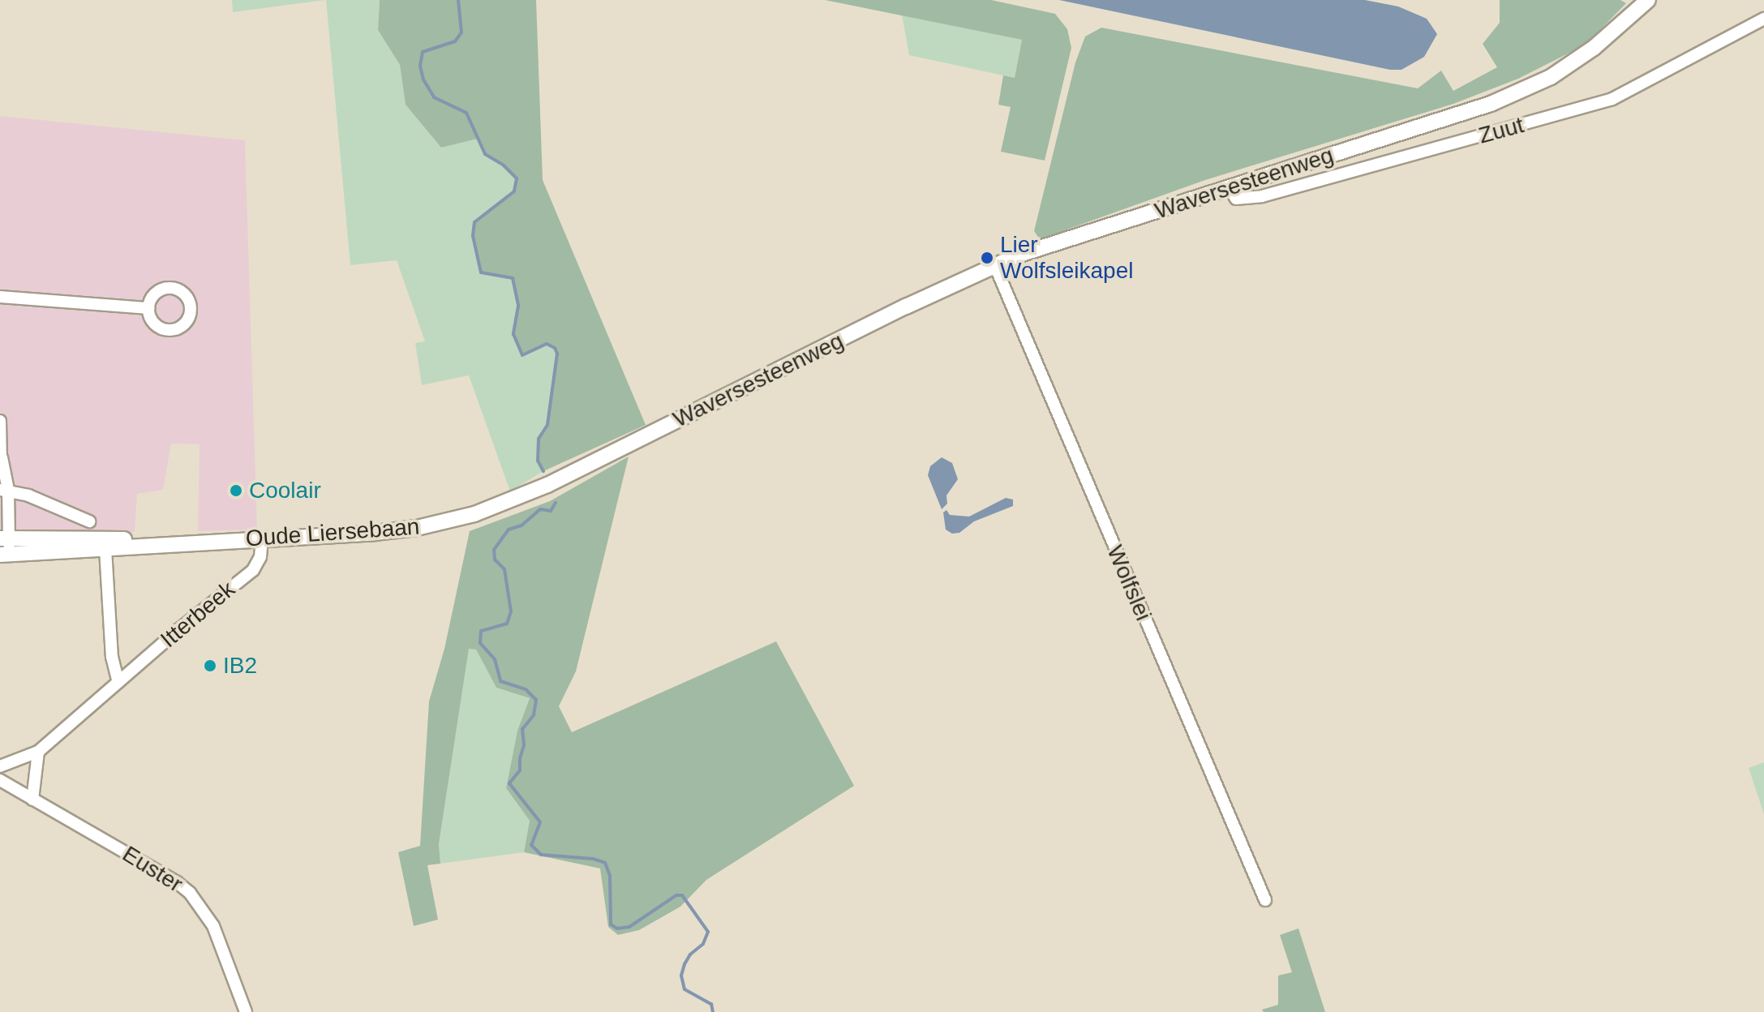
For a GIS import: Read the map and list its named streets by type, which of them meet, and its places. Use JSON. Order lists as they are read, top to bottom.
{
  "streets": {
    "main road": ["Waversesteenweg", "Oude Liersebaan"],
    "street": [
      "Zuut",
      "Wolfslei",
      "Itterbeek",
      "Euster"
    ]
  },
  "crossings": [
    ["Zuut", "Waversesteenweg"],
    ["Waversesteenweg", "Oude Liersebaan"],
    ["Waversesteenweg", "Wolfslei"],
    ["Oude Liersebaan", "Itterbeek"]
  ],
  "places": ["Lier Wolfsleikapel", "Coolair", "IB2"]
}
